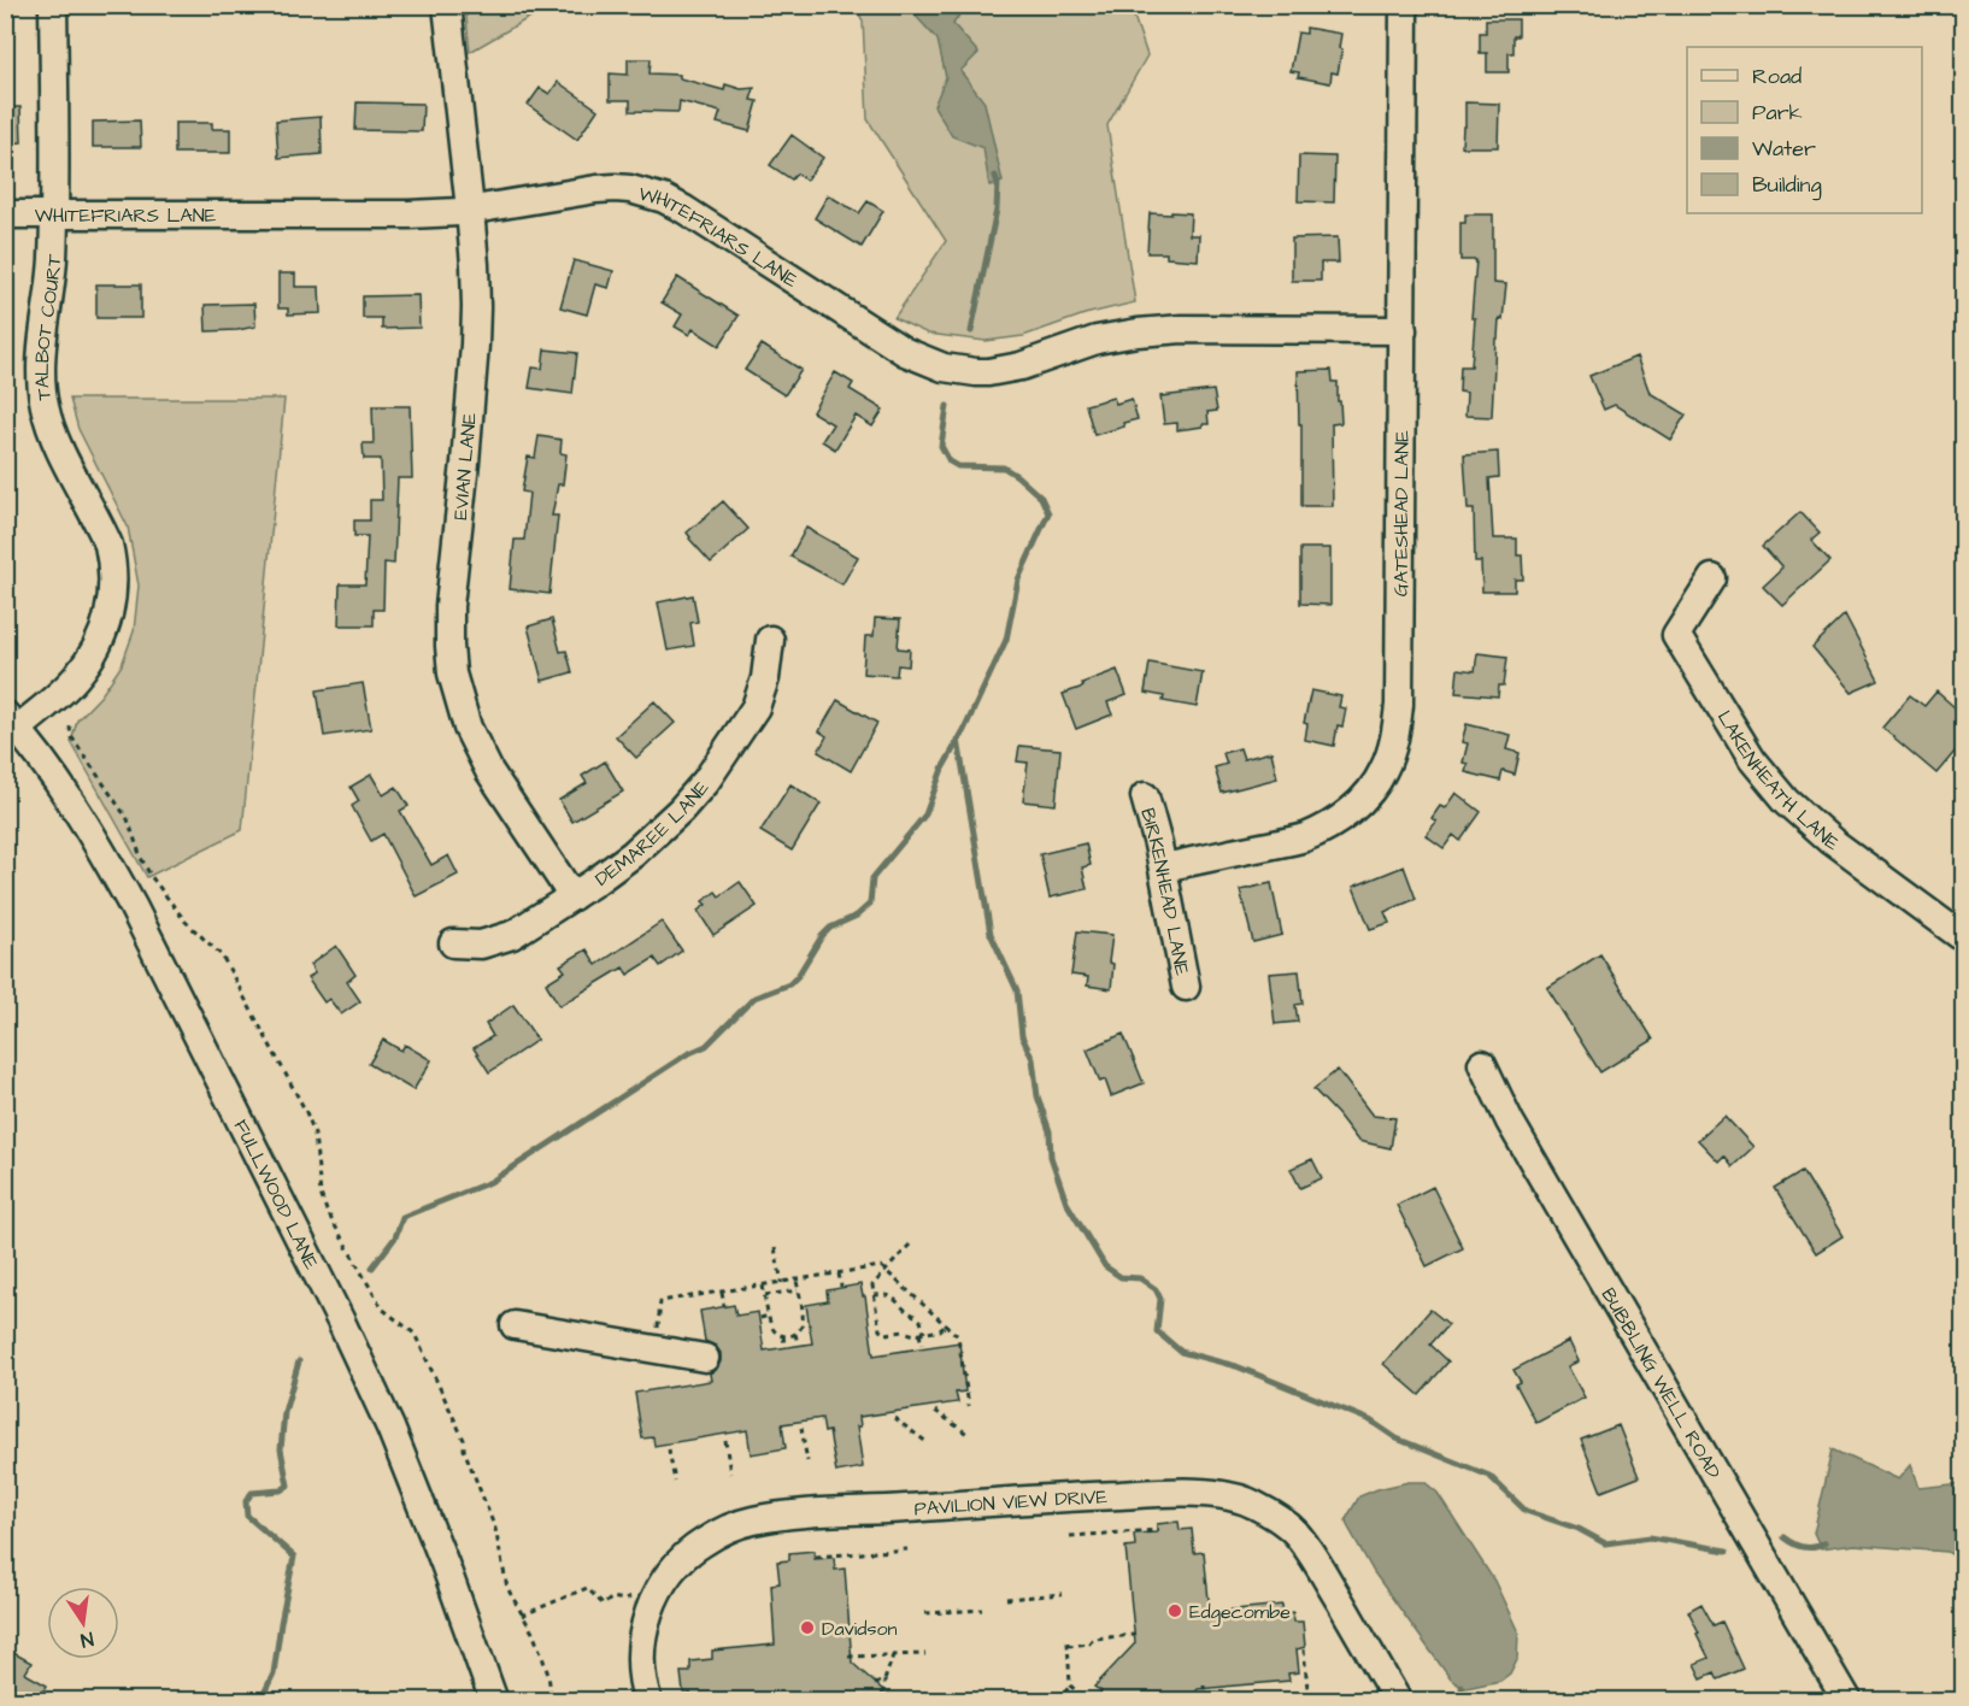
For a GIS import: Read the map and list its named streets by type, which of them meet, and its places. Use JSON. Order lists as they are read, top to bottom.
{
  "streets": {
    "street": [
      "WHITEFRIARS LANE",
      "TALBOT COURT",
      "EVIAN LANE",
      "GATESHEAD LANE",
      "LAKENHEATH LANE",
      "DEMAREE LANE",
      "BIRKENHEAD LANE",
      "FULLWOOD LANE",
      "BUBBLING WELL ROAD",
      "PAVILION VIEW DRIVE"
    ]
  },
  "crossings": [
    ["WHITEFRIARS LANE", "TALBOT COURT"],
    ["WHITEFRIARS LANE", "EVIAN LANE"],
    ["WHITEFRIARS LANE", "GATESHEAD LANE"],
    ["TALBOT COURT", "FULLWOOD LANE"],
    ["EVIAN LANE", "DEMAREE LANE"],
    ["GATESHEAD LANE", "BIRKENHEAD LANE"]
  ],
  "places": ["Edgecombe", "Davidson"],
  "legend": [
    "Road",
    "Park",
    "Water",
    "Building"
  ],
  "north": "bottom"
}
